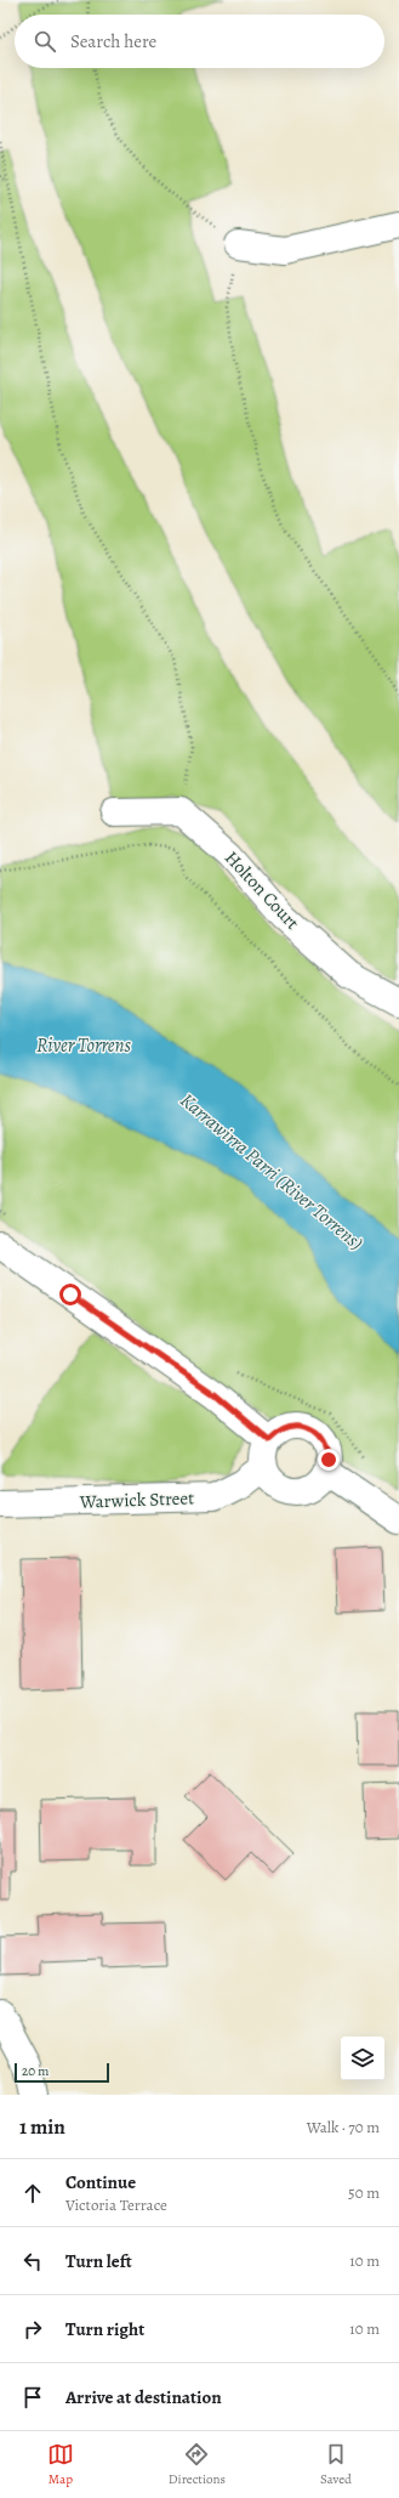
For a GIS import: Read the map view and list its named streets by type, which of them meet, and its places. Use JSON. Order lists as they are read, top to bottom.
{
  "streets": {
    "street": ["Holton Court", "Warwick Street"]
  },
  "water": ["River Torrens", "Karrawirra Parri (River Torrens)"],
  "scale_bar": "20 m",
  "page": {
    "search": "Search here",
    "scale": "20 m",
    "heading": ["1 min", "Walk · 70 m"],
    "list": [
      ["Continue", "Victoria Terrace", "50 m"],
      ["Turn left", "10 m"],
      ["Turn right", "10 m"],
      "Arrive at destination"
    ],
    "nav": ["Map", "Directions", "Saved"]
  }
}
